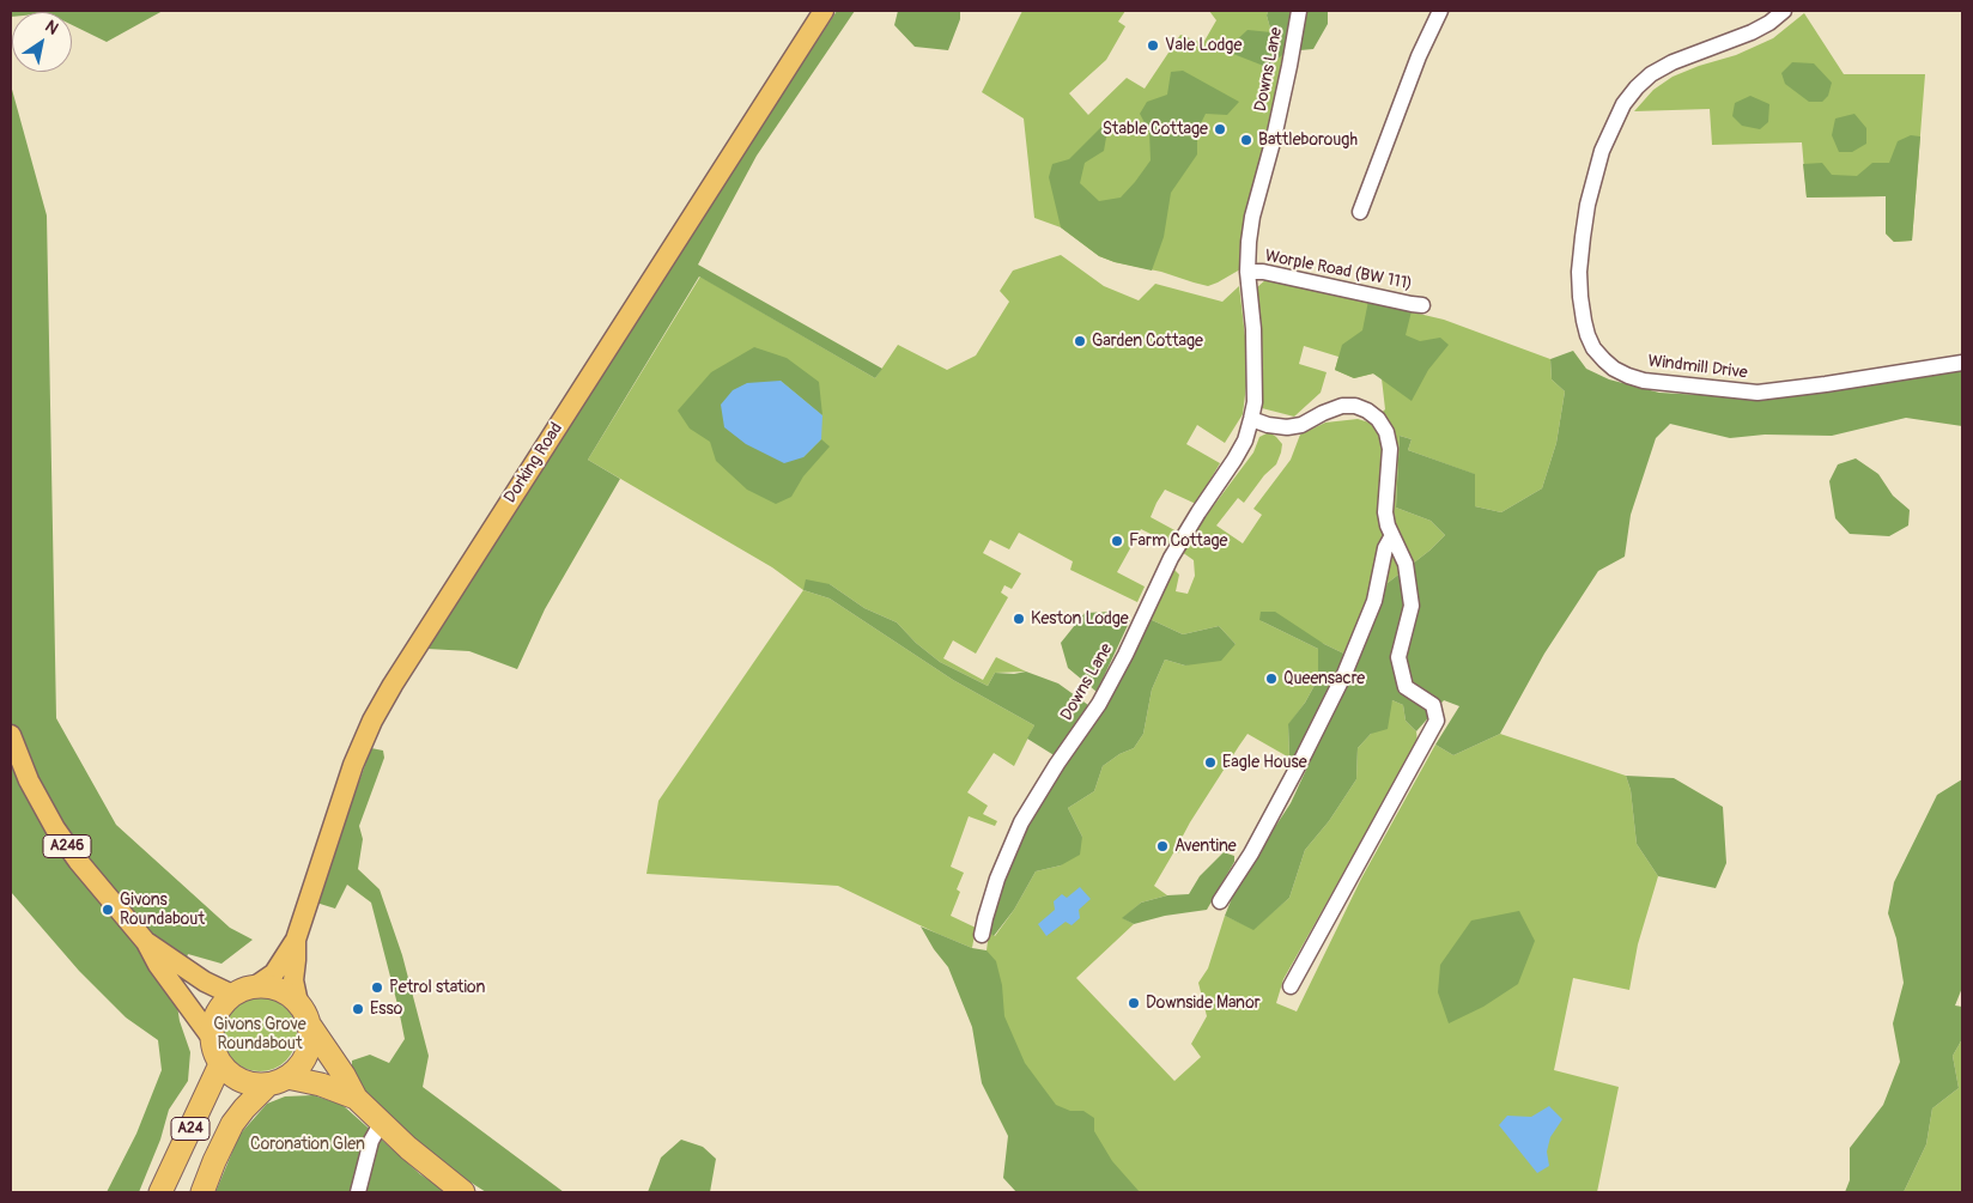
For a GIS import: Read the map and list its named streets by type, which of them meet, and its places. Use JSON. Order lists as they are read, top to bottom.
{
  "streets": {
    "highway": ["A24"],
    "main road": ["Dorking Road", "A246"],
    "street": ["Downs Lane", "Worple Road (BW 111)", "Windmill Drive"]
  },
  "crossings": [
    ["Downs Lane", "Worple Road (BW 111)"],
    ["Dorking Road", "A246"],
    ["Dorking Road", "A24"],
    ["A246", "A24"]
  ],
  "parks": ["Givons Grove Roundabout", "Coronation Glen"],
  "places": [
    "Vale Lodge",
    "Stable Cottage",
    "Battleborough",
    "Garden Cottage",
    "Farm Cottage",
    "Keston Lodge",
    "Queensacre",
    "Eagle House",
    "Aventine",
    "Givons Roundabout",
    "Petrol station",
    "Downside Manor",
    "Esso"
  ],
  "north": "top right"
}
